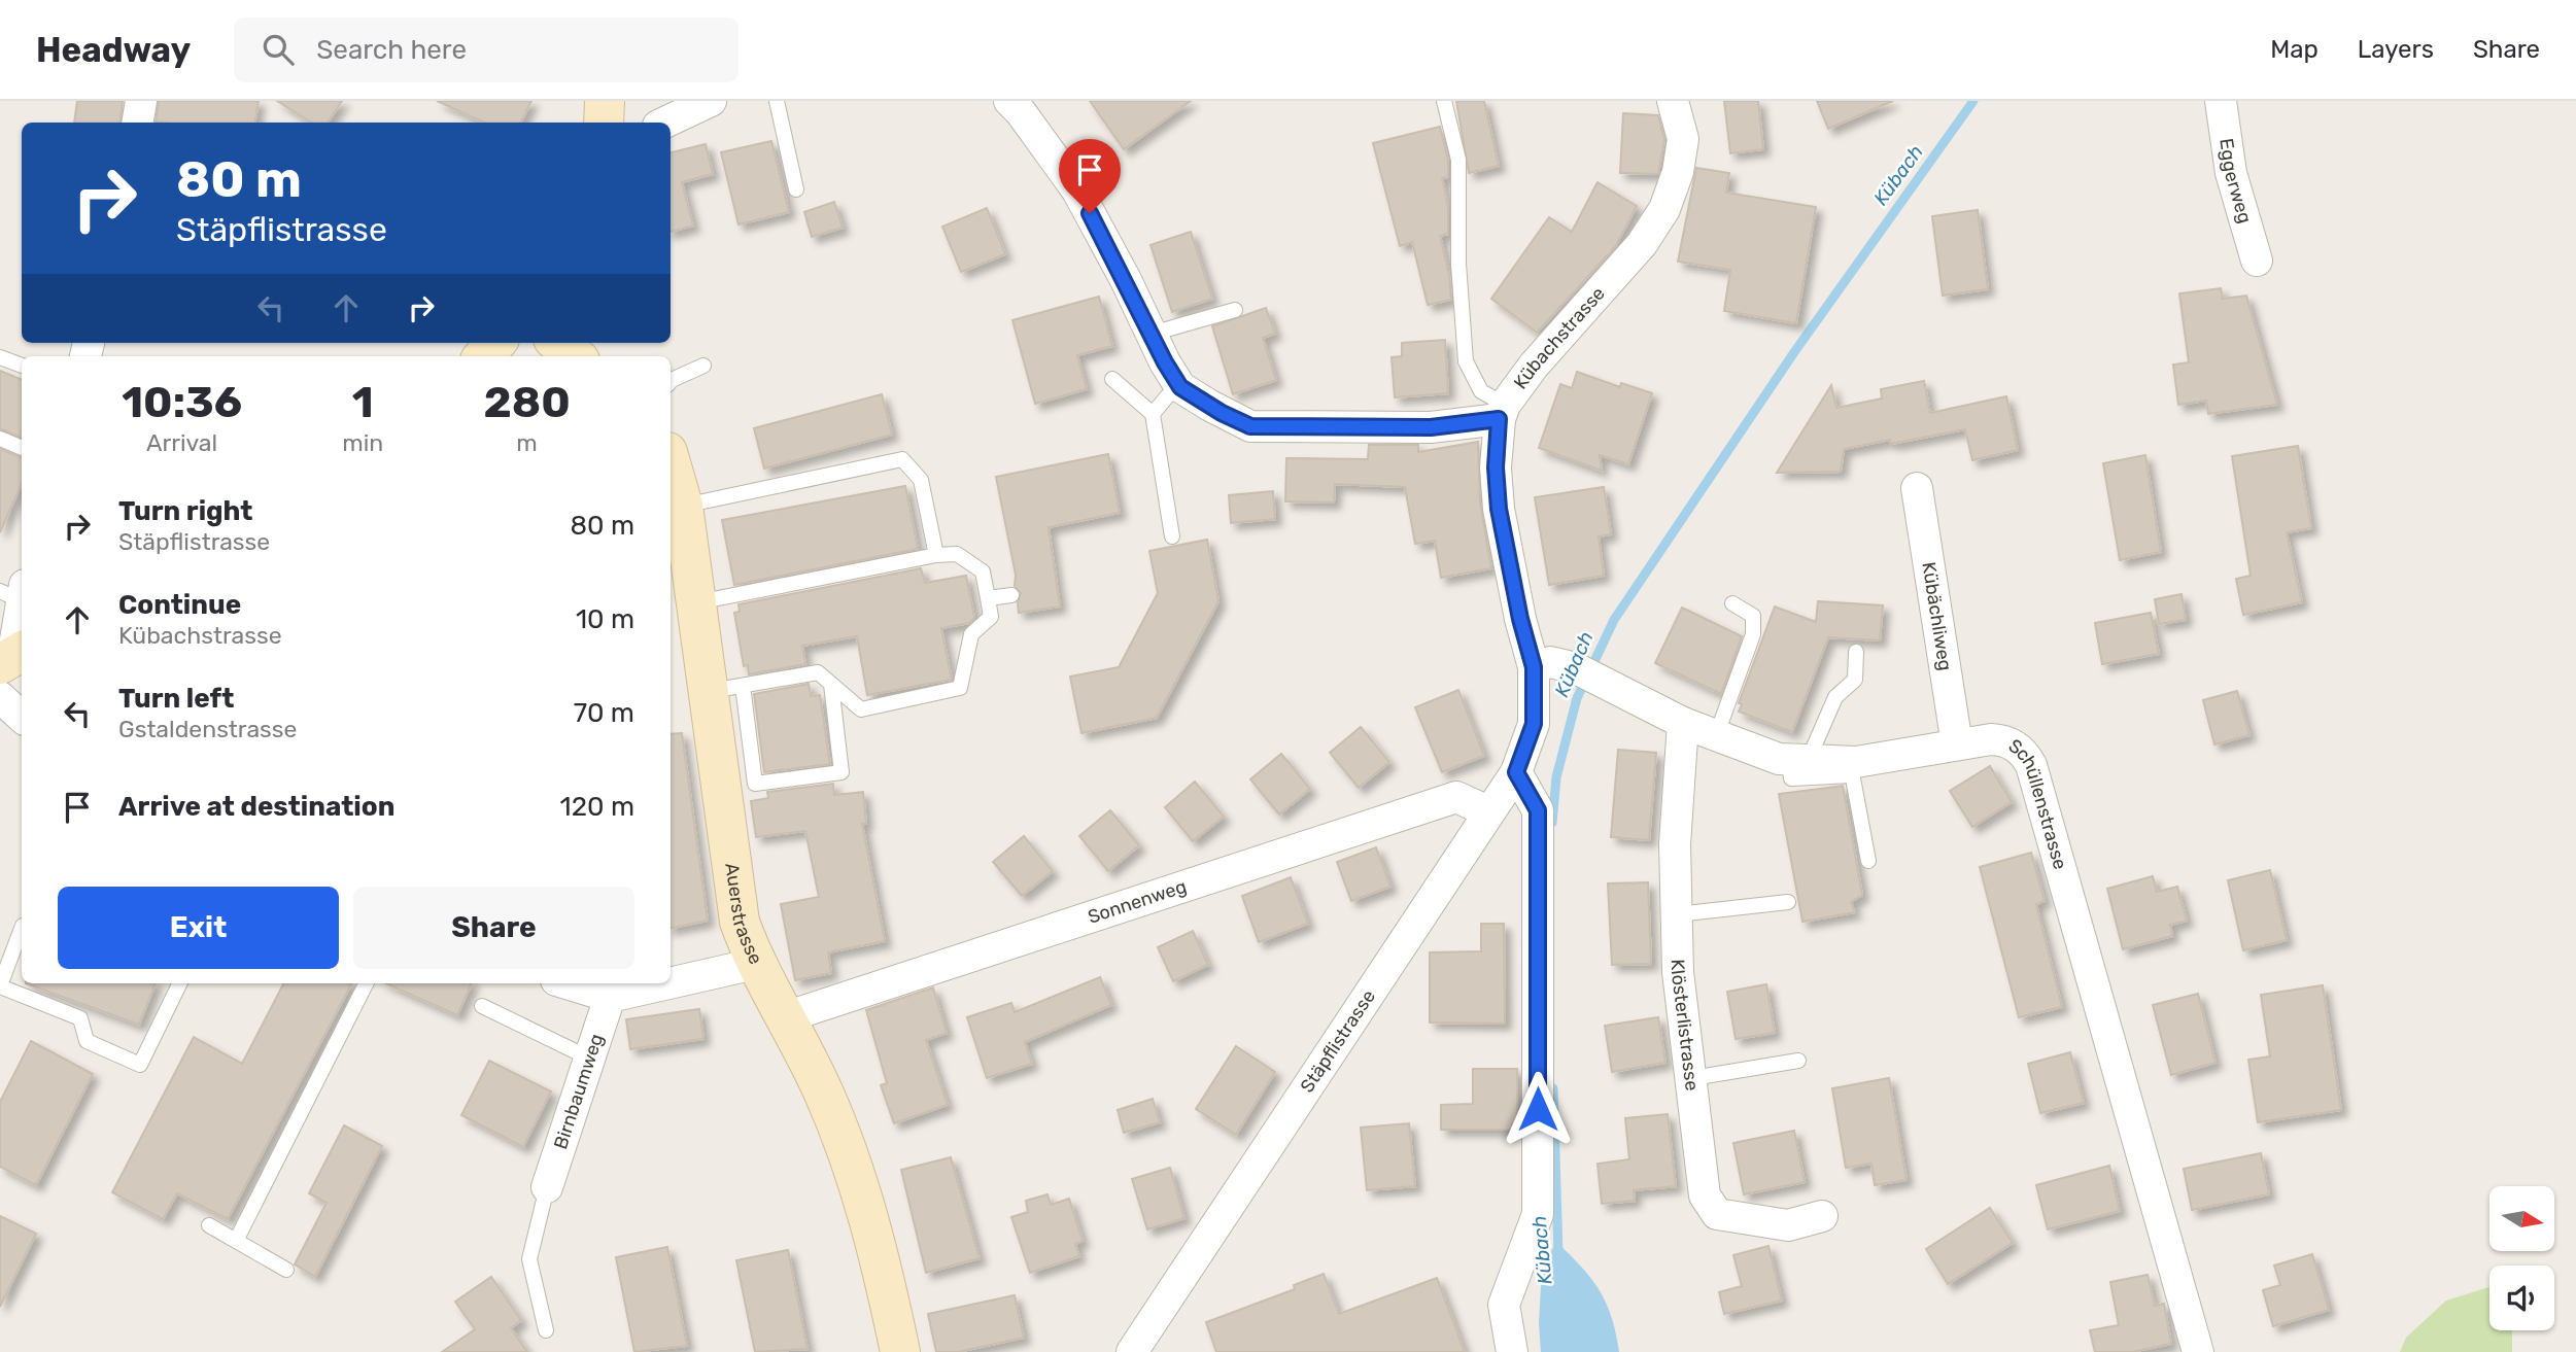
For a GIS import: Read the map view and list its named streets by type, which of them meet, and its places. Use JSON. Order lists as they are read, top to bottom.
{
  "streets": {
    "main road": ["Auerstrasse"],
    "street": [
      "Eggerweg",
      "Kübachstrasse",
      "Kübächliweg",
      "Schüllenstrasse",
      "Sonnenweg",
      "Klösterlistrasse",
      "Stäpflistrasse",
      "Birnbaumweg"
    ]
  },
  "crossings": [
    ["Kübächliweg", "Schüllenstrasse"],
    ["Schüllenstrasse", "Klösterlistrasse"],
    ["Schüllenstrasse", "Stäpflistrasse"],
    ["Sonnenweg", "Auerstrasse"],
    ["Sonnenweg", "Stäpflistrasse"]
  ],
  "water": ["Kübach"],
  "north": "right",
  "page": {
    "header": "Headway",
    "search": "Search here",
    "nav": ["Map", "Layers", "Share"],
    "turn": ["80 m", "Stäpflistrasse"],
    "eta": [
      "10:36",
      "Arrival",
      "1",
      "min",
      "280",
      "m"
    ],
    "list": [
      {
        "name": "Turn right",
        "note": "Stäpflistrasse",
        "value": "80 m"
      },
      {
        "name": "Continue",
        "note": "Kübachstrasse",
        "value": "10 m"
      },
      {
        "name": "Turn left",
        "note": "Gstaldenstrasse",
        "value": "70 m"
      },
      {
        "name": "Arrive at destination",
        "value": "120 m"
      }
    ],
    "buttons": ["Exit", "Share"]
  }
}
